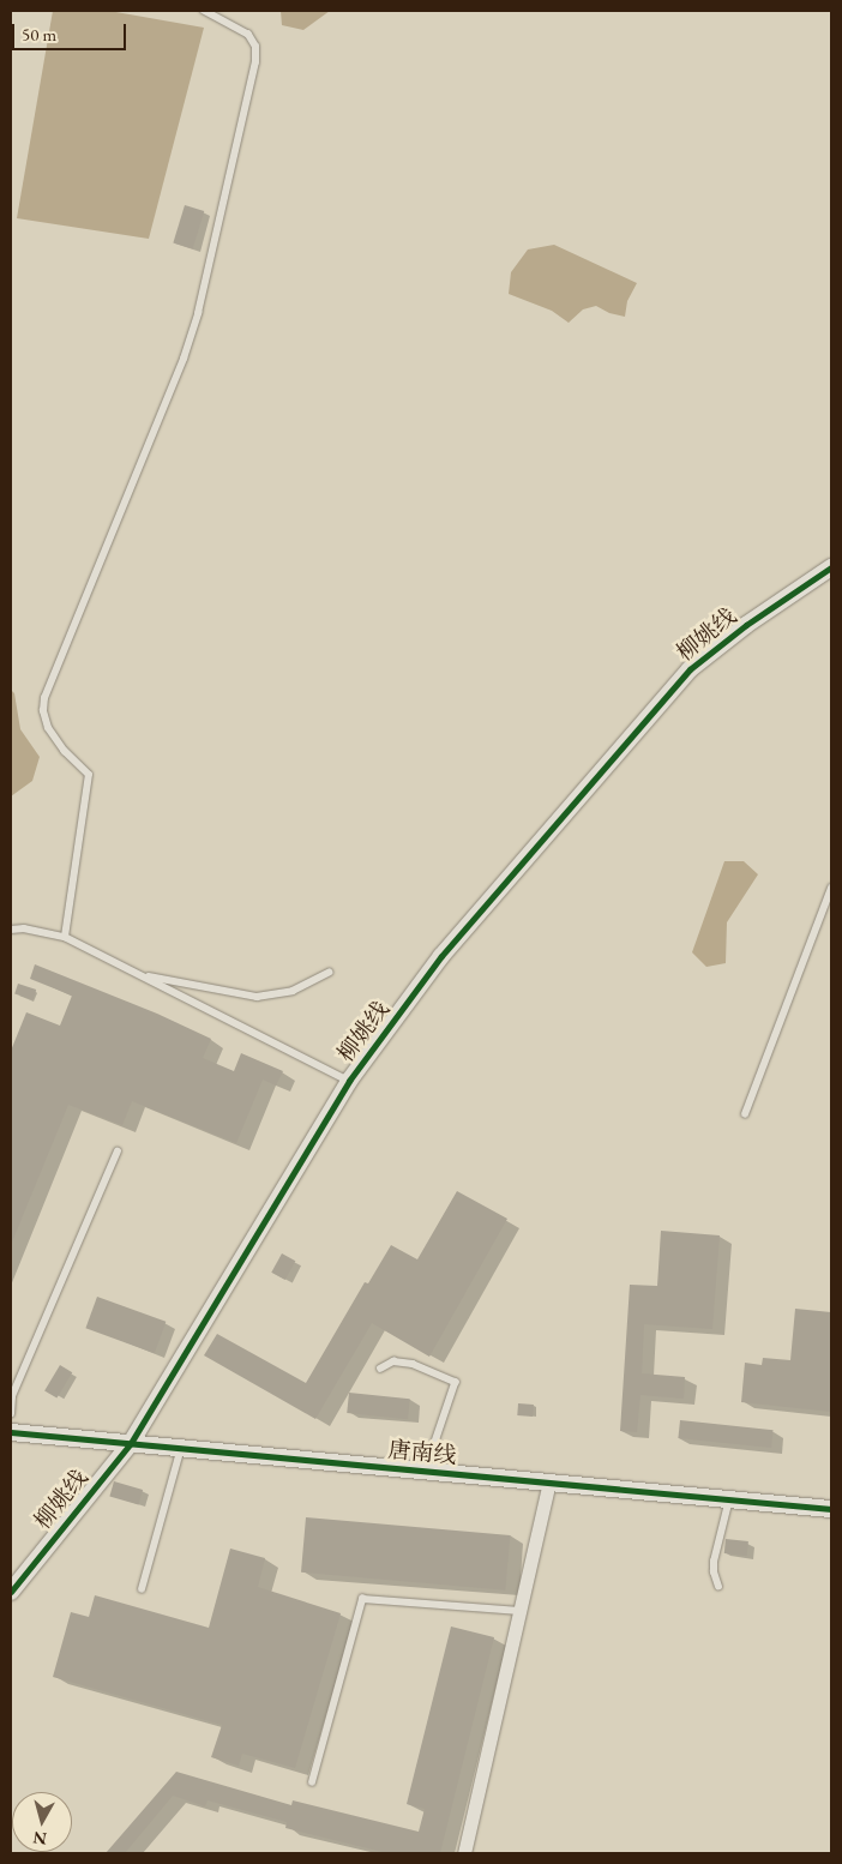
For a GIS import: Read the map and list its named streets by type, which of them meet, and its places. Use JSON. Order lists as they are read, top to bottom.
{
  "streets": {
    "street": ["柳姚线", "唐南线"]
  },
  "crossings": [
    ["柳姚线", "唐南线"]
  ],
  "scale_bar": "50 m",
  "north": "bottom"
}
